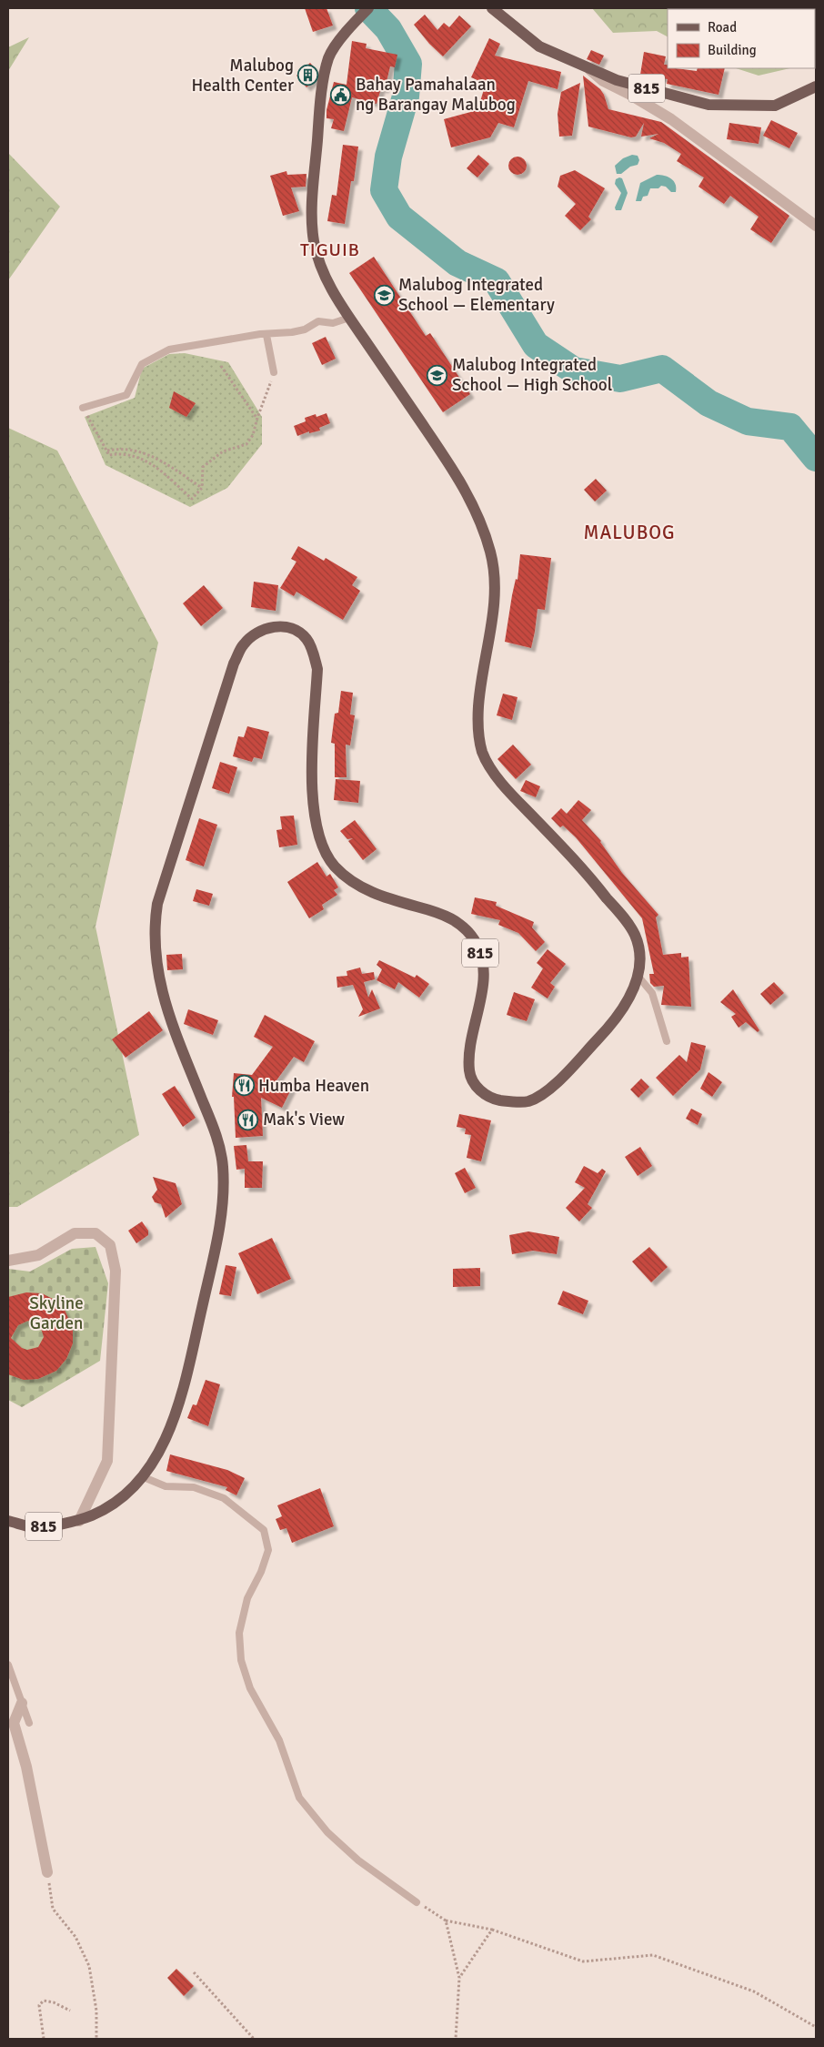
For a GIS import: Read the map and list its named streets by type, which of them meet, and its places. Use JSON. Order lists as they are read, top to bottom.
{
  "streets": {
    "main road": ["815"]
  },
  "districts": ["TIGUIB", "MALUBOG"],
  "parks": ["Skyline Garden"],
  "places": {
    "building": ["Malubog Health Center"],
    "public building": ["Bahay Pamahalaan ng Barangay Malubog"],
    "school or university": ["Malubog Integrated School — Elementary", "Malubog Integrated School — High School"],
    "restaurant": ["Humba Heaven", "Mak's View"]
  },
  "legend": ["Road", "Building"]
}
